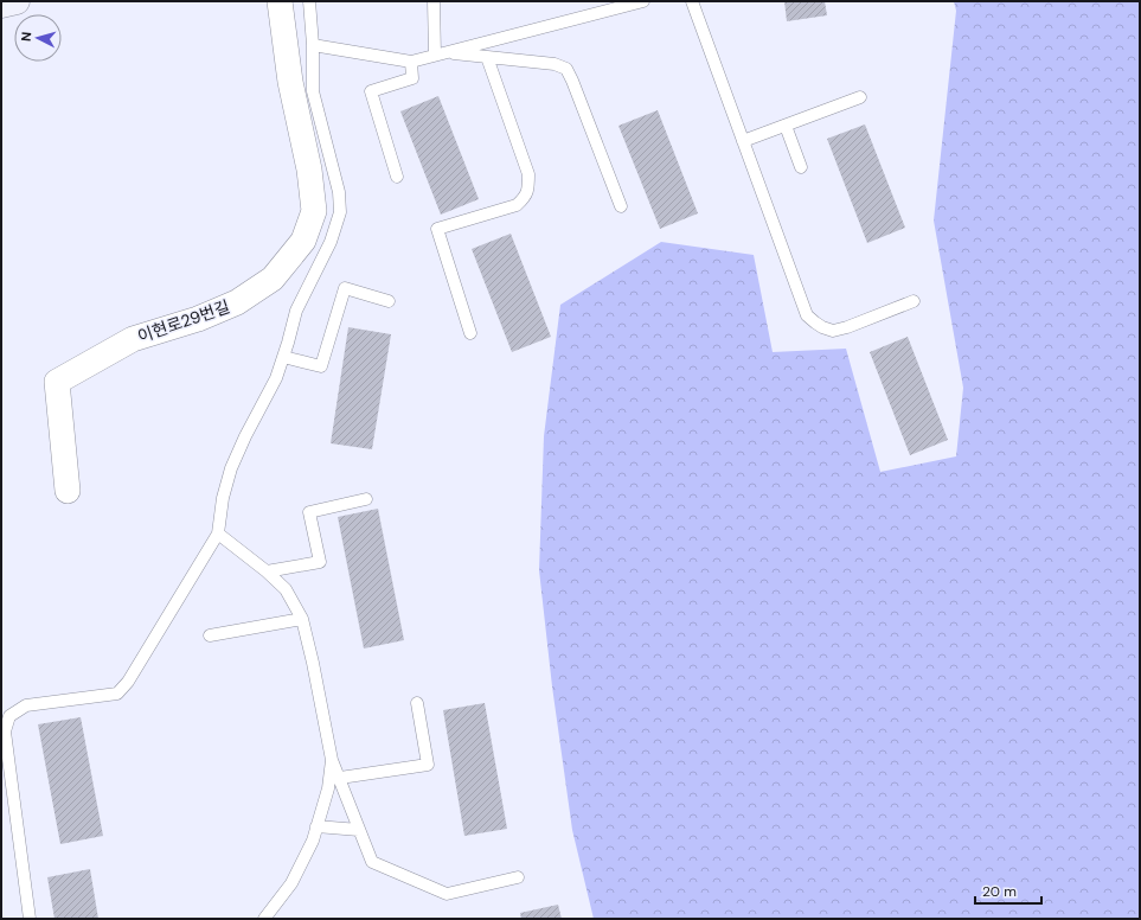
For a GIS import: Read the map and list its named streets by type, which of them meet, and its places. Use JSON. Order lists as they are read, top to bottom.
{
  "streets": {
    "street": ["이현로29번길"]
  },
  "scale_bar": "20 m",
  "north": "left"
}
